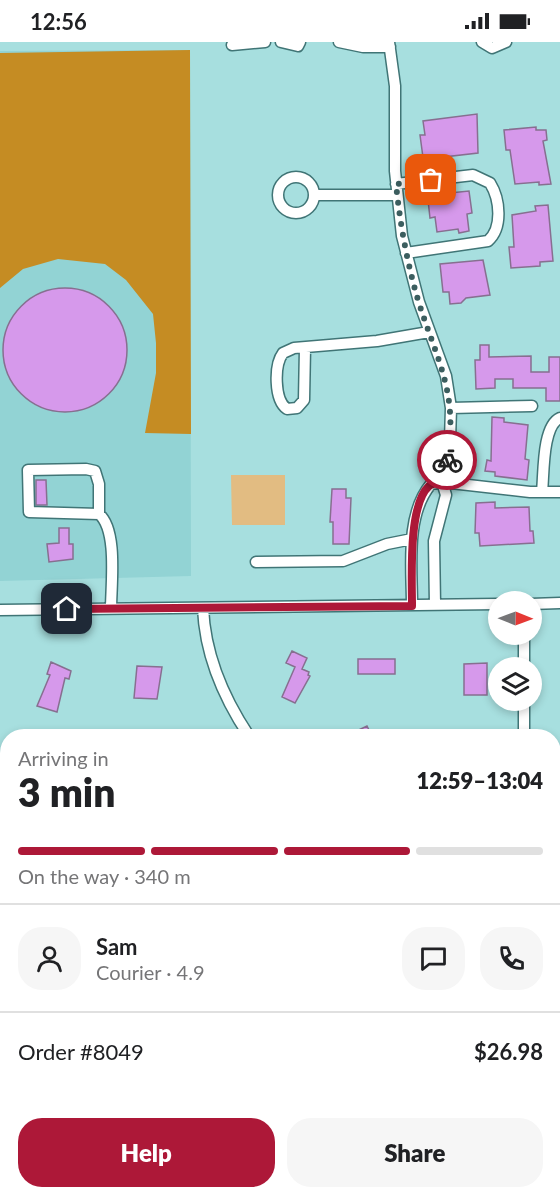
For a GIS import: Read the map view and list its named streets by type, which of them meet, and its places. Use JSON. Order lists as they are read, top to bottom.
{
  "north": "right",
  "page": {
    "status": "12:56",
    "heading": ["3 min", "Arriving in", "12:59–13:04"],
    "panel": [
      "Sam",
      "Courier · 4.9",
      "Order #8049",
      "$26.98"
    ],
    "bar": "On the way · 340 m",
    "buttons": ["Help", "Share"]
  }
}
